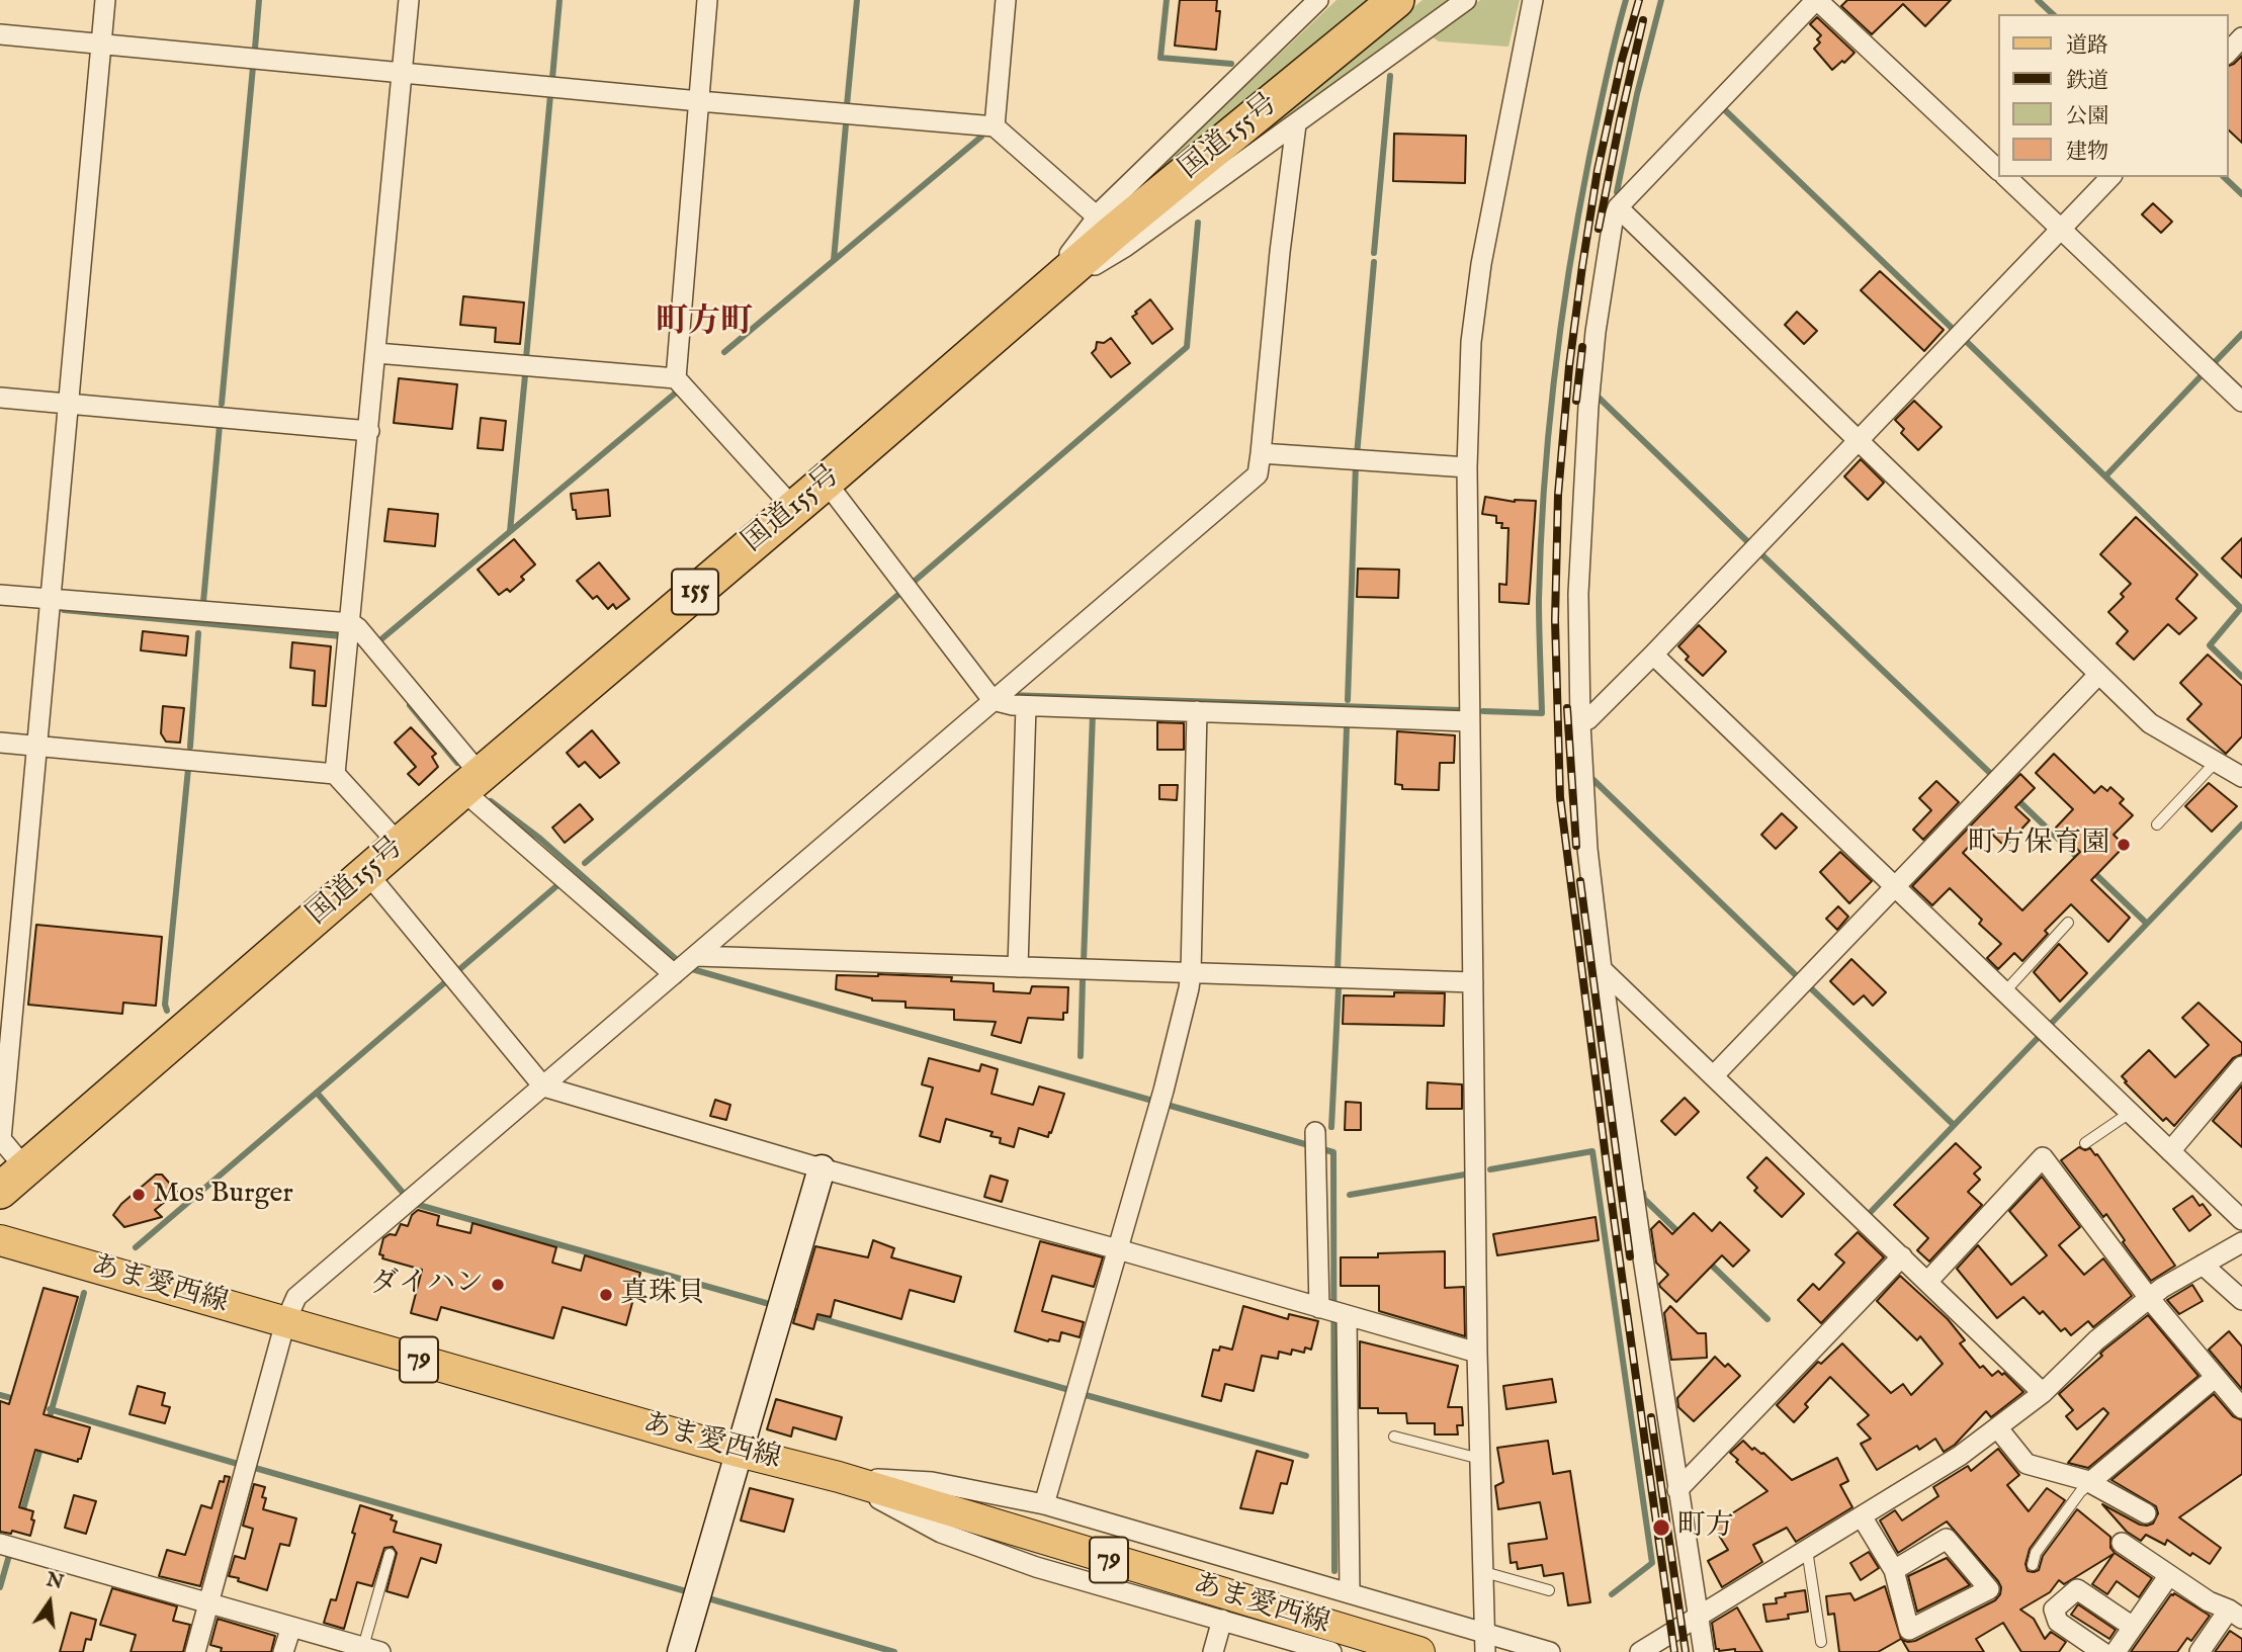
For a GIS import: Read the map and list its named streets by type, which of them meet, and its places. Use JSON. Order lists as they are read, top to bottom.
{
  "streets": {
    "highway": ["国道155号", "155"],
    "main road": ["あま愛西線", "79"]
  },
  "districts": ["町方町"],
  "places": [
    "町方保育園",
    "Mos Burger",
    "ダイハン",
    "真珠貝",
    "町方"
  ],
  "legend": [
    "道路",
    "鉄道",
    "公園",
    "建物"
  ],
  "north": "top"
}
